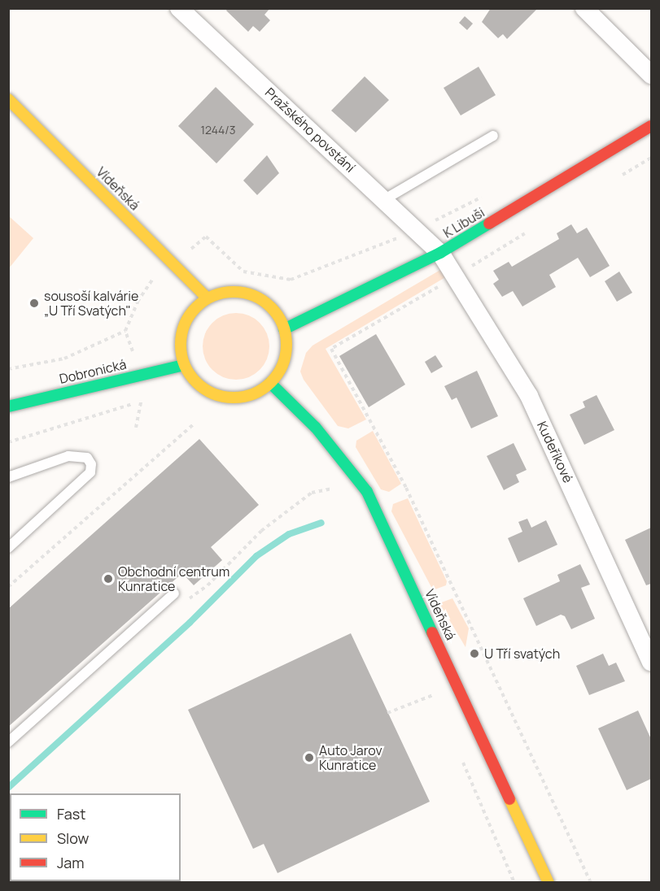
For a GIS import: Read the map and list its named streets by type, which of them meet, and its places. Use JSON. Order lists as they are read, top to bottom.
{
  "streets": {
    "main road": ["Vídeňská", "K Libuši", "Dobronická"],
    "street": ["Pražského povstání", "Kudeříkové"]
  },
  "crossings": [
    ["Pražského povstání", "K Libuši"],
    ["Pražského povstání", "Kudeříkové"],
    ["Vídeňská", "K Libuši"],
    ["Vídeňská", "Dobronická"],
    ["K Libuši", "Dobronická"],
    ["K Libuši", "Kudeříkové"]
  ],
  "places": [
    "sousoší kalvárie „U Tří Svatých\"",
    "Obchodní centrum Kunratice",
    "U Tří svatých",
    "Auto Jarov Kunratice"
  ],
  "house_numbers": ["1244/3"],
  "legend": ["Fast", "Slow", "Jam"]
}
